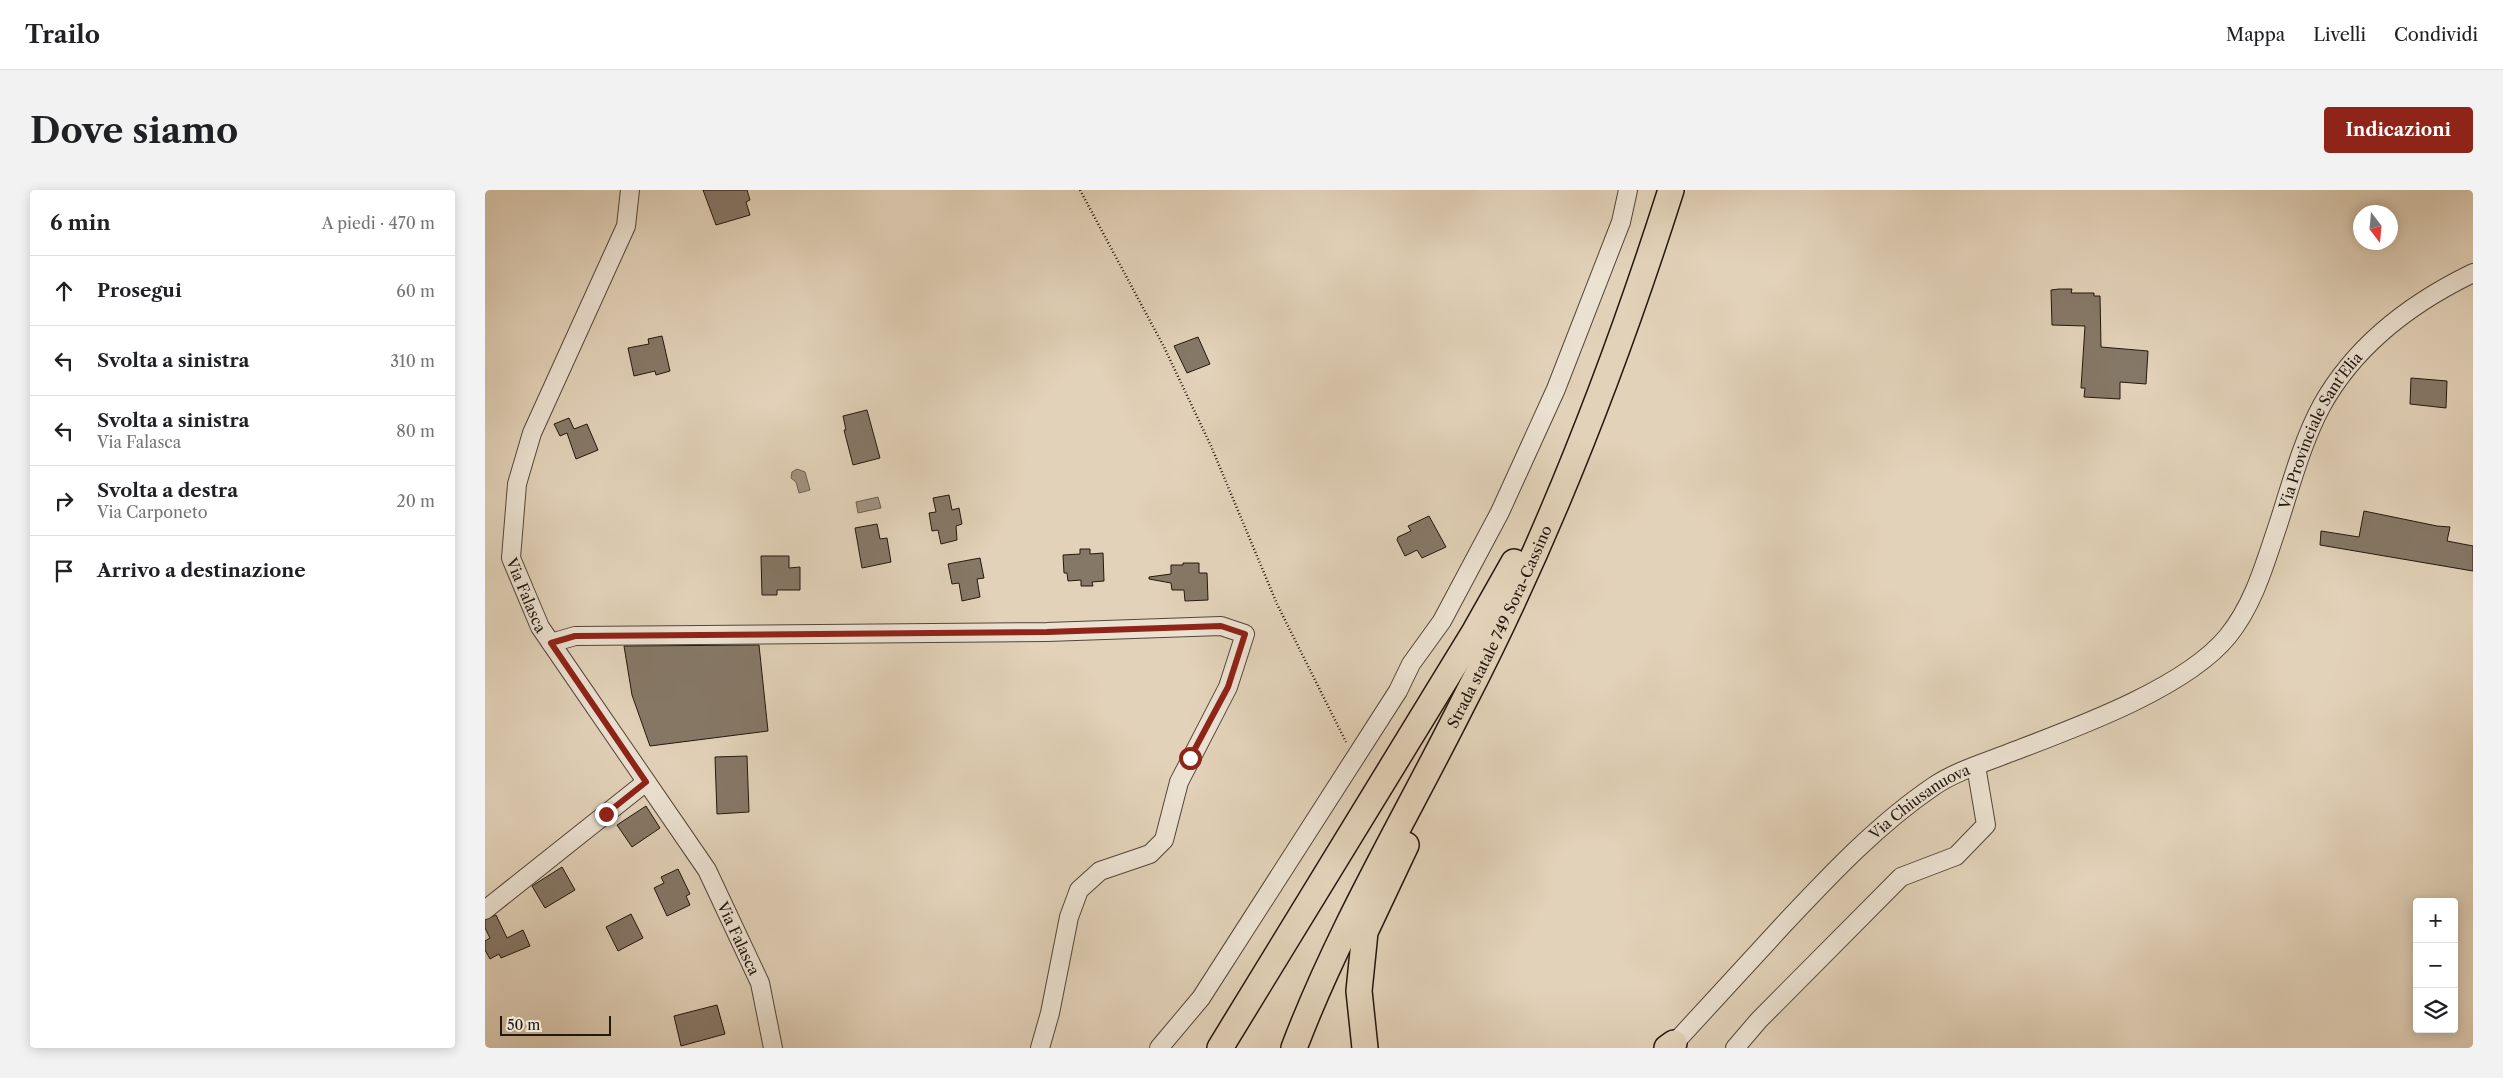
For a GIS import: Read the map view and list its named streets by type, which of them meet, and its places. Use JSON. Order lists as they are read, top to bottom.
{
  "streets": {
    "highway": ["Strada statale 749 Sora-Cassino"],
    "street": ["Via Provinciale Sant'Elia", "Via Falasca", "Via Chiusanuova"]
  },
  "crossings": [
    ["Via Provinciale Sant'Elia", "Via Chiusanuova"]
  ],
  "scale_bar": "50 m",
  "north": "bottom",
  "page": {
    "header": "Trailo",
    "nav": ["Mappa", "Livelli", "Condividi"],
    "buttons": "Indicazioni",
    "title": "Dove siamo",
    "heading": ["6 min", "A piedi · 470 m"],
    "list": [
      ["Prosegui", "60 m"],
      ["Svolta a sinistra", "310 m"],
      ["Svolta a sinistra", "Via Falasca", "80 m"],
      ["Svolta a destra", "Via Carponeto", "20 m"],
      "Arrivo a destinazione"
    ],
    "map_buttons": ["+", "−"],
    "scale": "50 m"
  }
}
